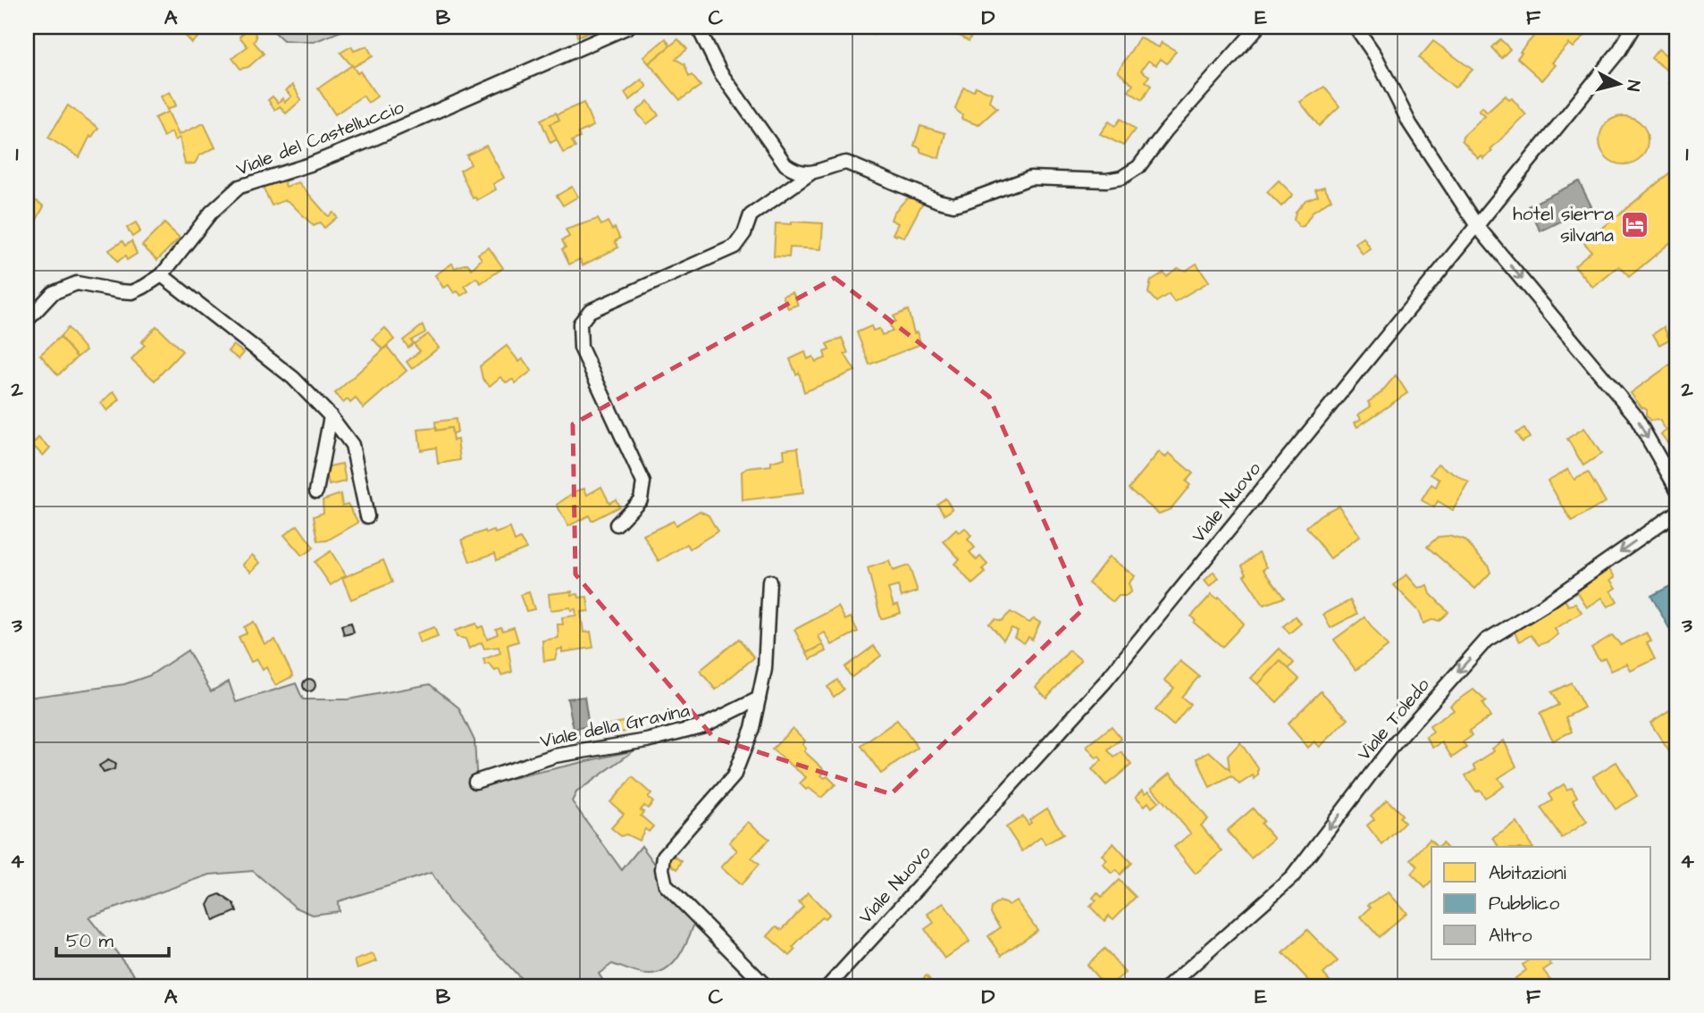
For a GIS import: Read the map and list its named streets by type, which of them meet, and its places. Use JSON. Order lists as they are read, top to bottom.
{
  "streets": {
    "street": [
      "Viale del Castelluccio",
      "Viale Nuovo",
      "Viale Toledo",
      "Viale della Gravina"
    ]
  },
  "one_way": ["Viale Toledo"],
  "places": {
    "hotel": ["hotel sierra silvana"]
  },
  "legend": ["Abitazioni", "Pubblico", "Altro"],
  "scale_bar": "50 m",
  "north": "right",
  "grid": {
    "columns": [
      "A",
      "B",
      "C",
      "D",
      "E",
      "F"
    ],
    "rows": [
      "1",
      "2",
      "3",
      "4"
    ]
  }
}
